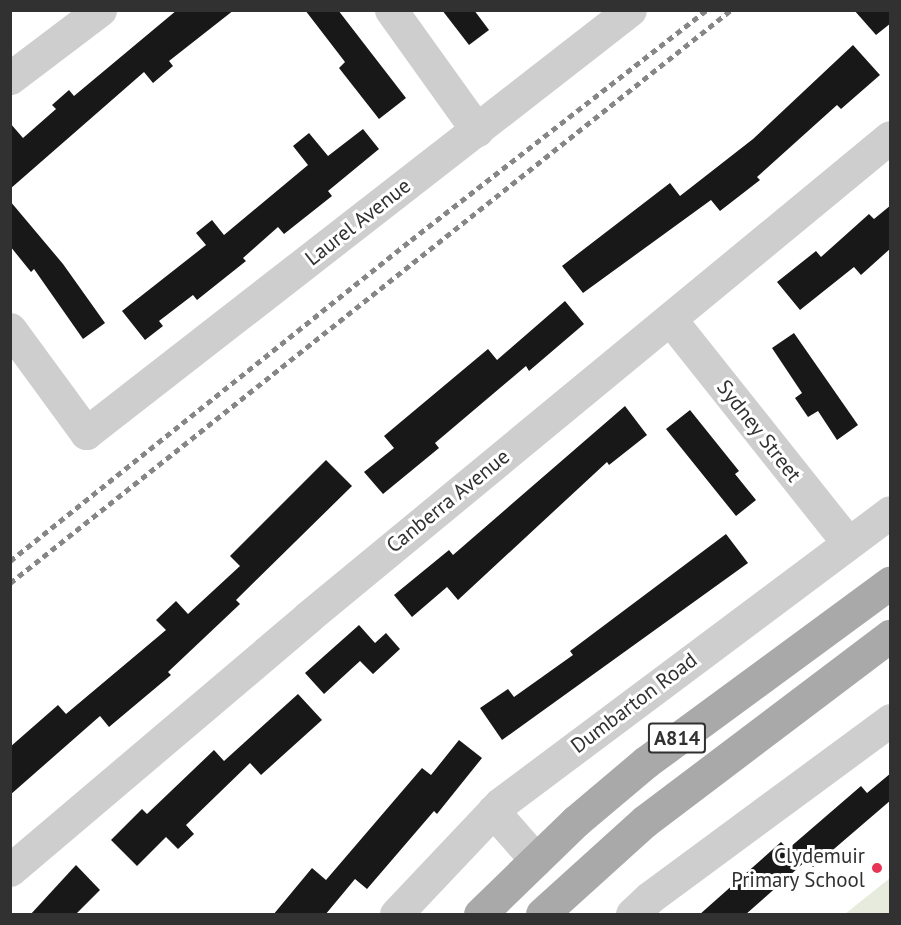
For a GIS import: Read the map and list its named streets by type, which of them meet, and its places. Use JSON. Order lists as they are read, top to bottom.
{
  "streets": {
    "main road": ["A814"],
    "street": [
      "Laurel Avenue",
      "Sydney Street",
      "Canberra Avenue",
      "Dumbarton Road"
    ]
  },
  "crossings": [
    ["Sydney Street", "Canberra Avenue"],
    ["Sydney Street", "Dumbarton Road"]
  ],
  "places": ["Clydemuir Primary School"]
}
